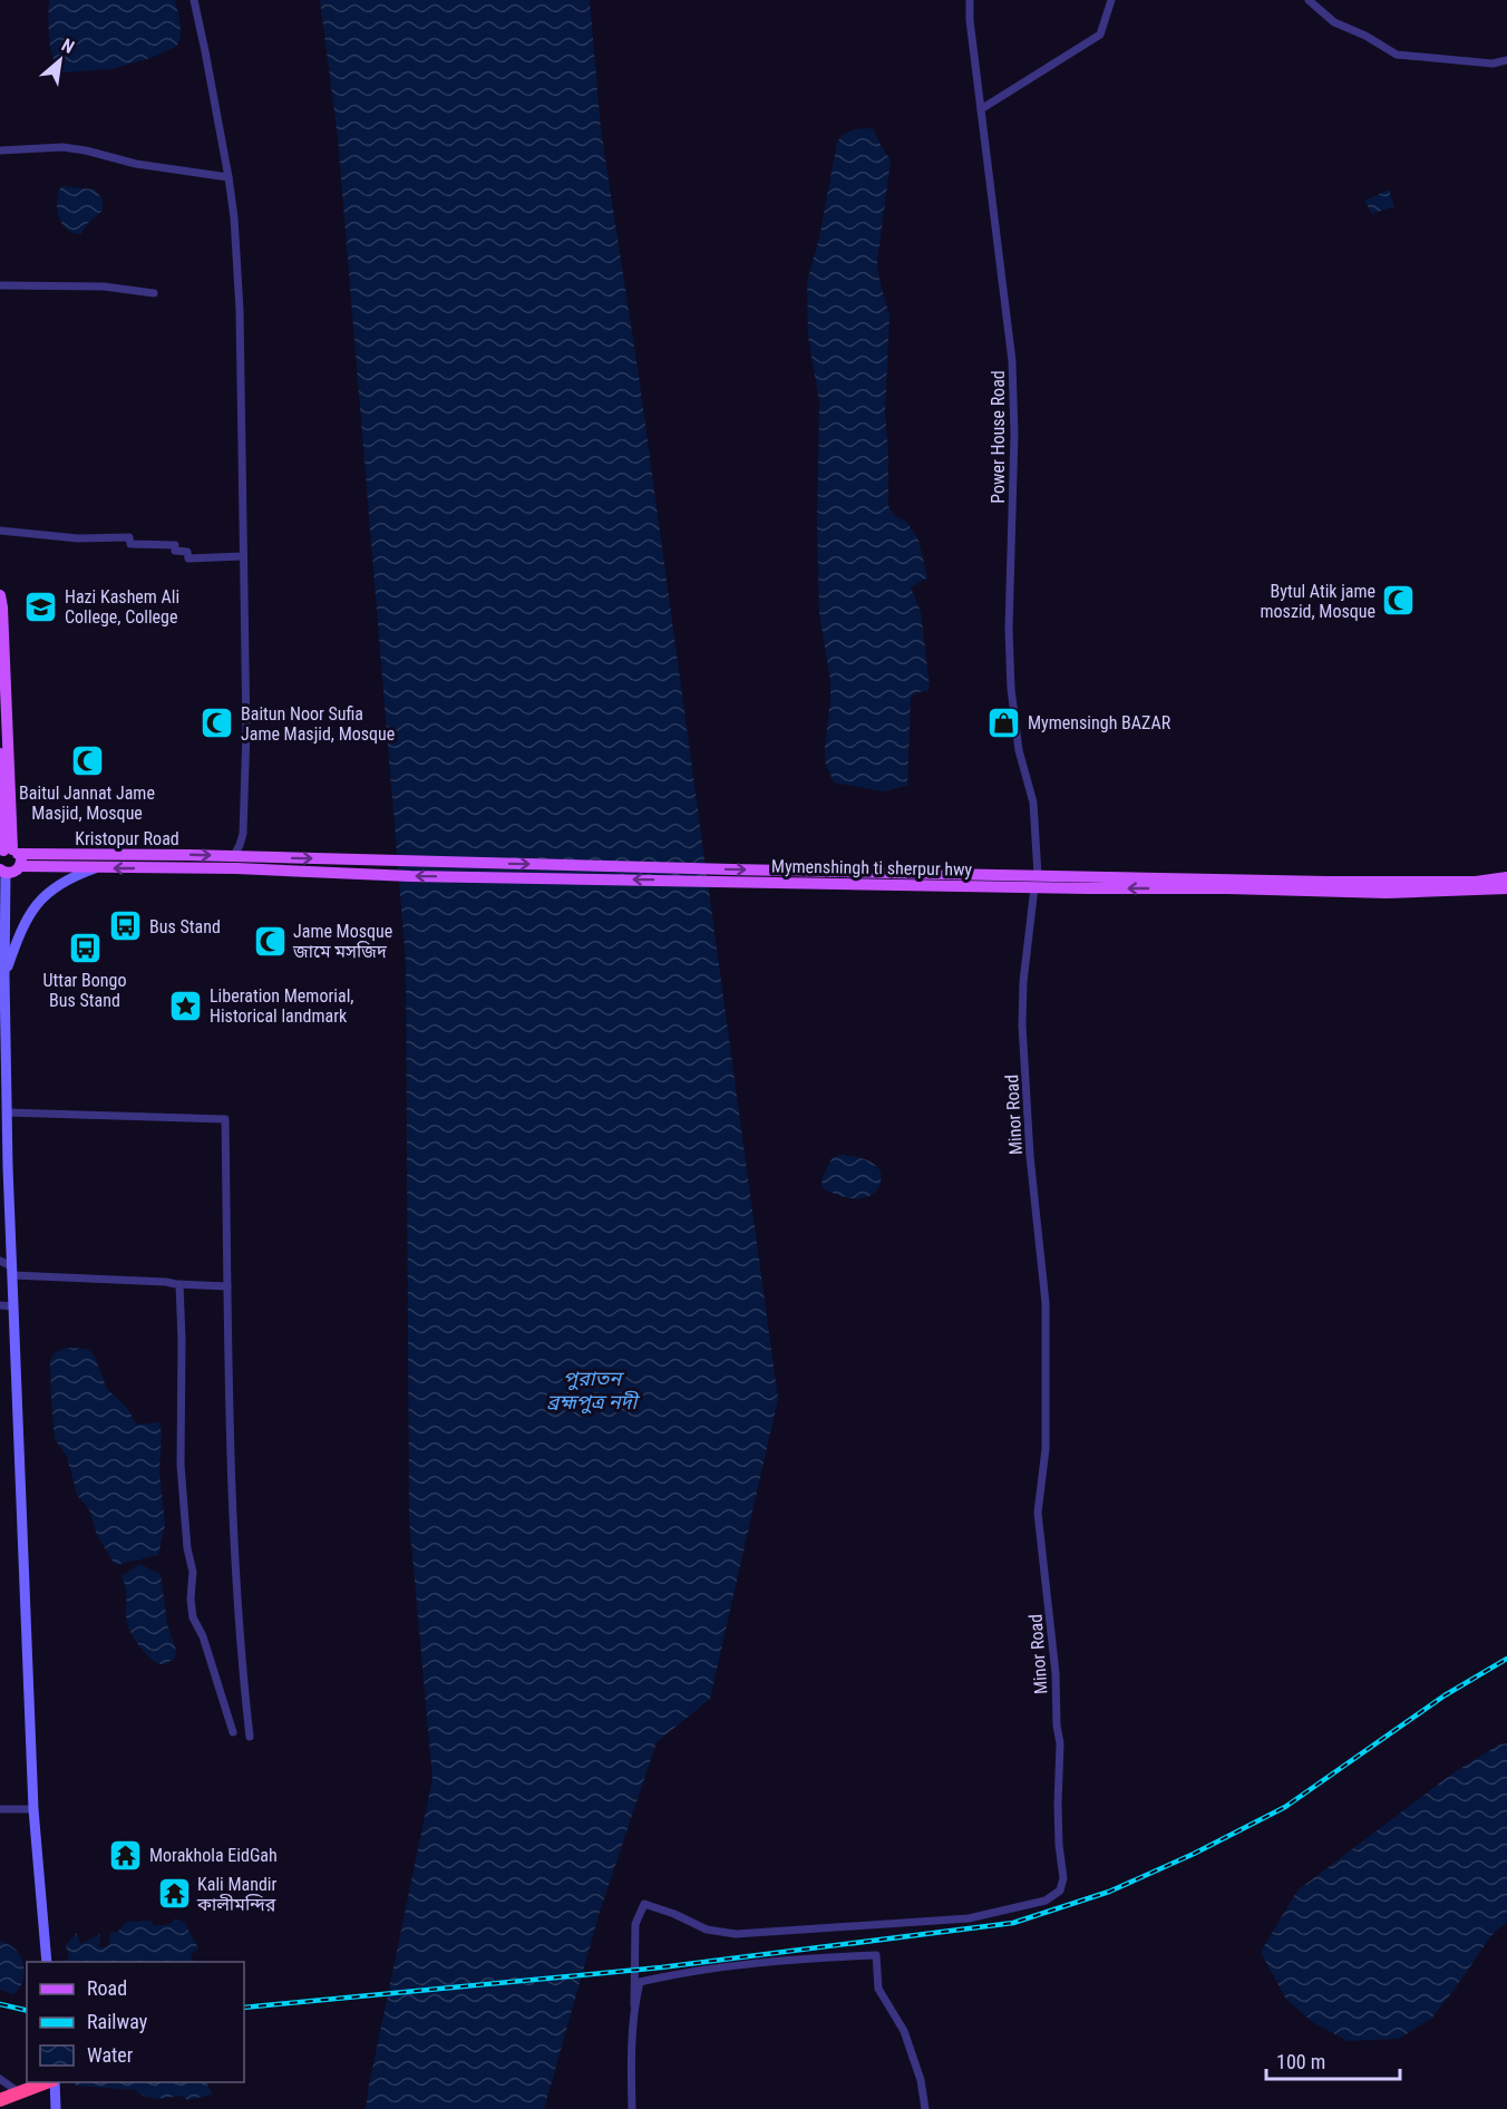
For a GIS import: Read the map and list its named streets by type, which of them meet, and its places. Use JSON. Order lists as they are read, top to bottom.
{
  "streets": {
    "main road": ["Kristopur Road", "Mymenshingh ti sherpur hwy"],
    "street": ["Power House Road", "Minor Road"]
  },
  "crossings": [
    ["Power House Road", "Mymenshingh ti sherpur hwy"],
    ["Power House Road", "Minor Road"],
    ["Kristopur Road", "Mymenshingh ti sherpur hwy"],
    ["Mymenshingh ti sherpur hwy", "Minor Road"]
  ],
  "water": ["পুরাতন ব্রহ্মপুত্র নদী"],
  "places": {
    "mosque": [
      "Bytul Atik jame moszid, Mosque",
      "Baitun Noor Sufia Jame Masjid, Mosque",
      "Baitul Jannat Jame Masjid, Mosque",
      "Jame Mosque জামে মসজিদ"
    ],
    "school or university": ["Hazi Kashem Ali College, College"],
    "shop": ["Mymensingh BAZAR"],
    "bus stop": ["Bus Stand", "Uttar Bongo Bus Stand"],
    "place": ["Liberation Memorial, Historical landmark"],
    "temple": ["Morakhola EidGah", "Kali Mandir কালীমন্দির"]
  },
  "legend": ["Road", "Railway", "Water"],
  "scale_bar": "100 m",
  "north": "top right"
}
